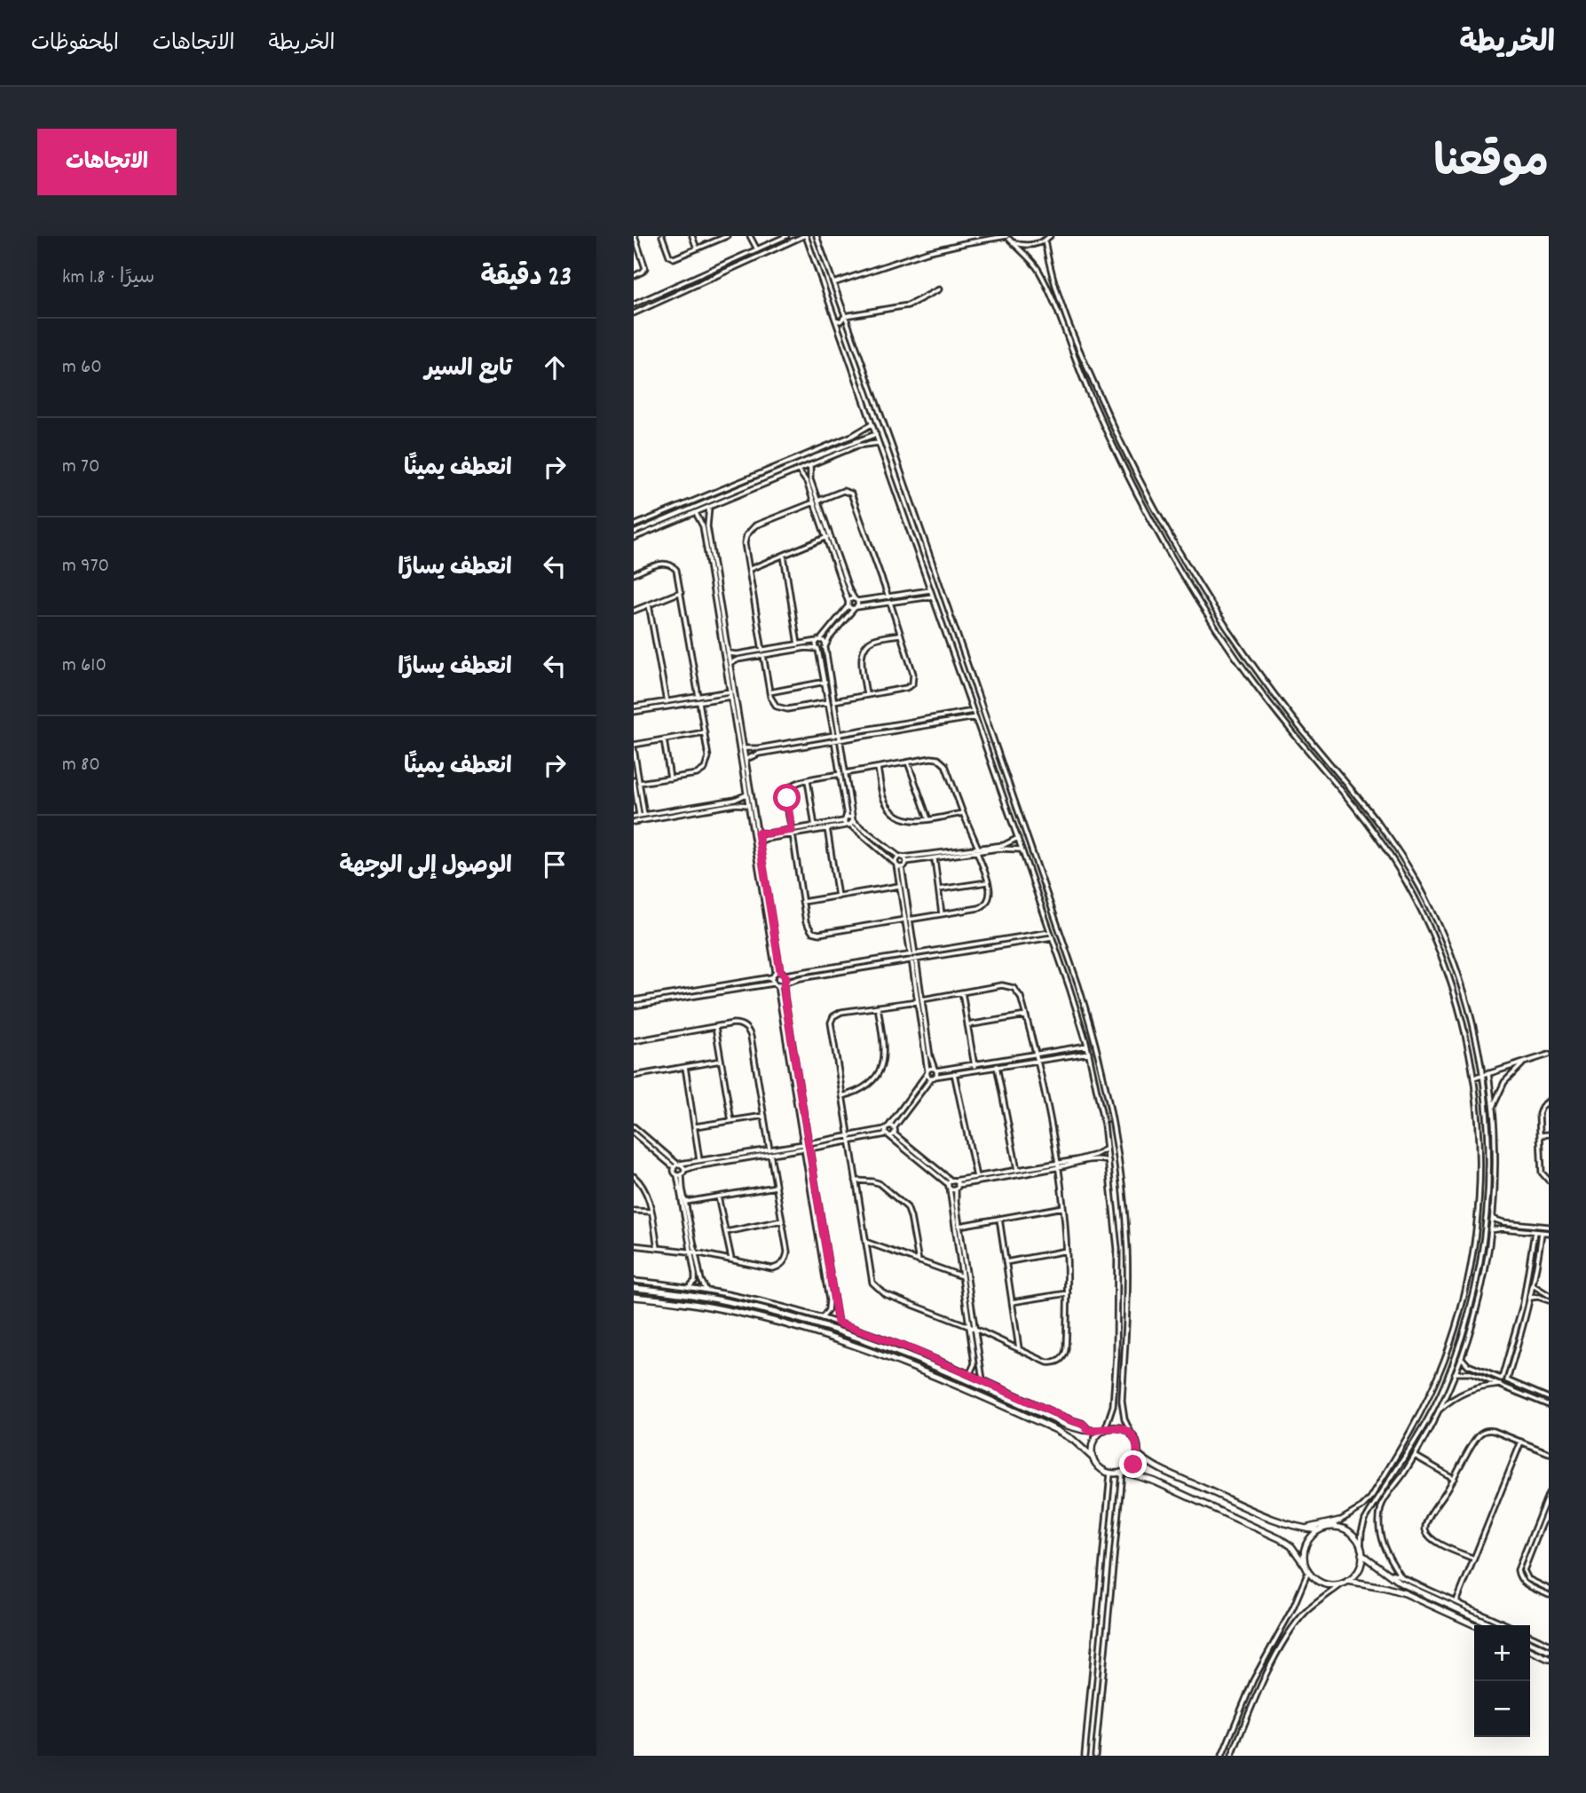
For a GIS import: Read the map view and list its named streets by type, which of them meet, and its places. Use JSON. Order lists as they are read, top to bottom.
{
  "page": {
    "header": "الخريطة",
    "nav": ["الخريطة", "الاتجاهات", "المحفوظات"],
    "title": "موقعنا",
    "buttons": "الاتجاهات",
    "heading": ["23 دقيقة", "سيرًا · 1.8 km"],
    "list": [
      ["تابع السير", "60 m"],
      ["انعطف يمينًا", "70 m"],
      ["انعطف يسارًا", "970 m"],
      ["انعطف يسارًا", "610 m"],
      ["انعطف يمينًا", "80 m"],
      "الوصول إلى الوجهة"
    ],
    "map_buttons": ["+", "−"]
  }
}
